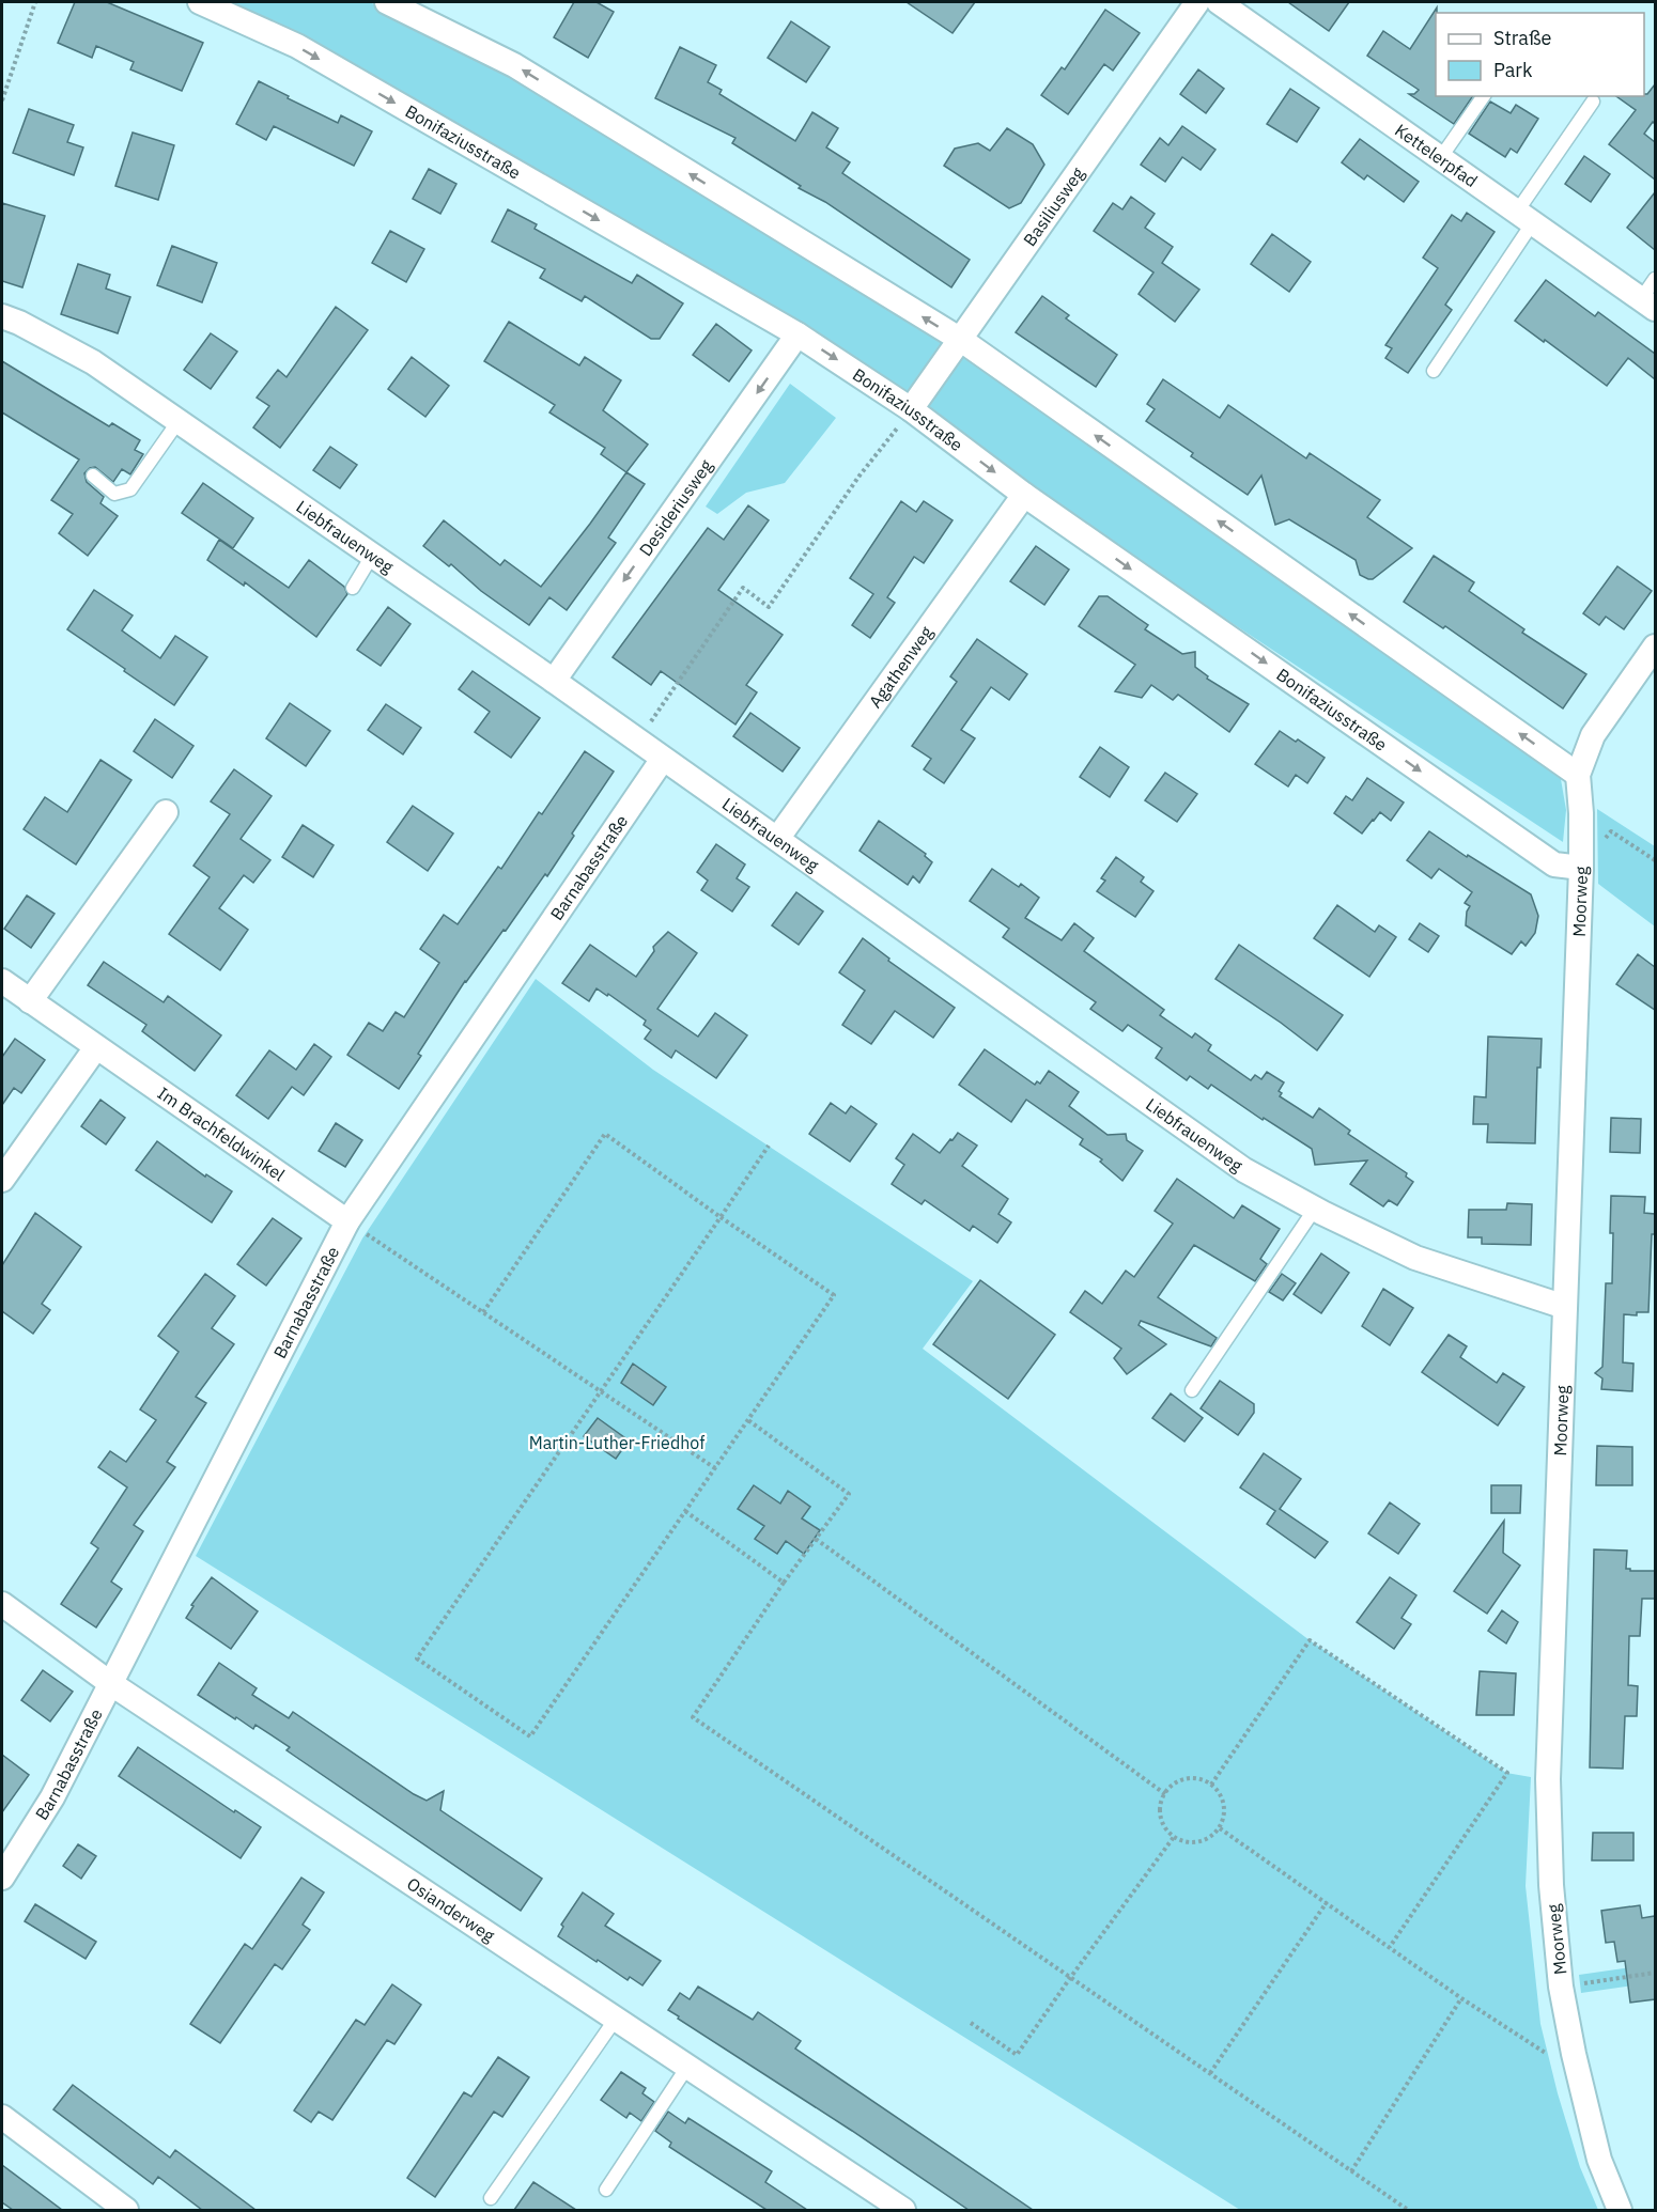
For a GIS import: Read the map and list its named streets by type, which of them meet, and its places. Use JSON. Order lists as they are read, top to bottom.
{
  "streets": {
    "street": [
      "Bonifaziusstraße",
      "Kettelerpfad",
      "Basiliusweg",
      "Desideriusweg",
      "Liebfrauenweg",
      "Agathenweg",
      "Barnabasstraße",
      "Moorweg",
      "Im Brachfeldwinkel",
      "Osianderweg"
    ]
  },
  "crossings": [
    ["Bonifaziusstraße", "Basiliusweg"],
    ["Bonifaziusstraße", "Desideriusweg"],
    ["Bonifaziusstraße", "Agathenweg"],
    ["Bonifaziusstraße", "Moorweg"],
    ["Desideriusweg", "Liebfrauenweg"],
    ["Liebfrauenweg", "Agathenweg"],
    ["Liebfrauenweg", "Barnabasstraße"],
    ["Liebfrauenweg", "Moorweg"],
    ["Barnabasstraße", "Im Brachfeldwinkel"],
    ["Barnabasstraße", "Osianderweg"]
  ],
  "one_way": ["Desideriusweg"],
  "parks": ["Martin-Luther-Friedhof"],
  "legend": ["Straße", "Park"]
}
